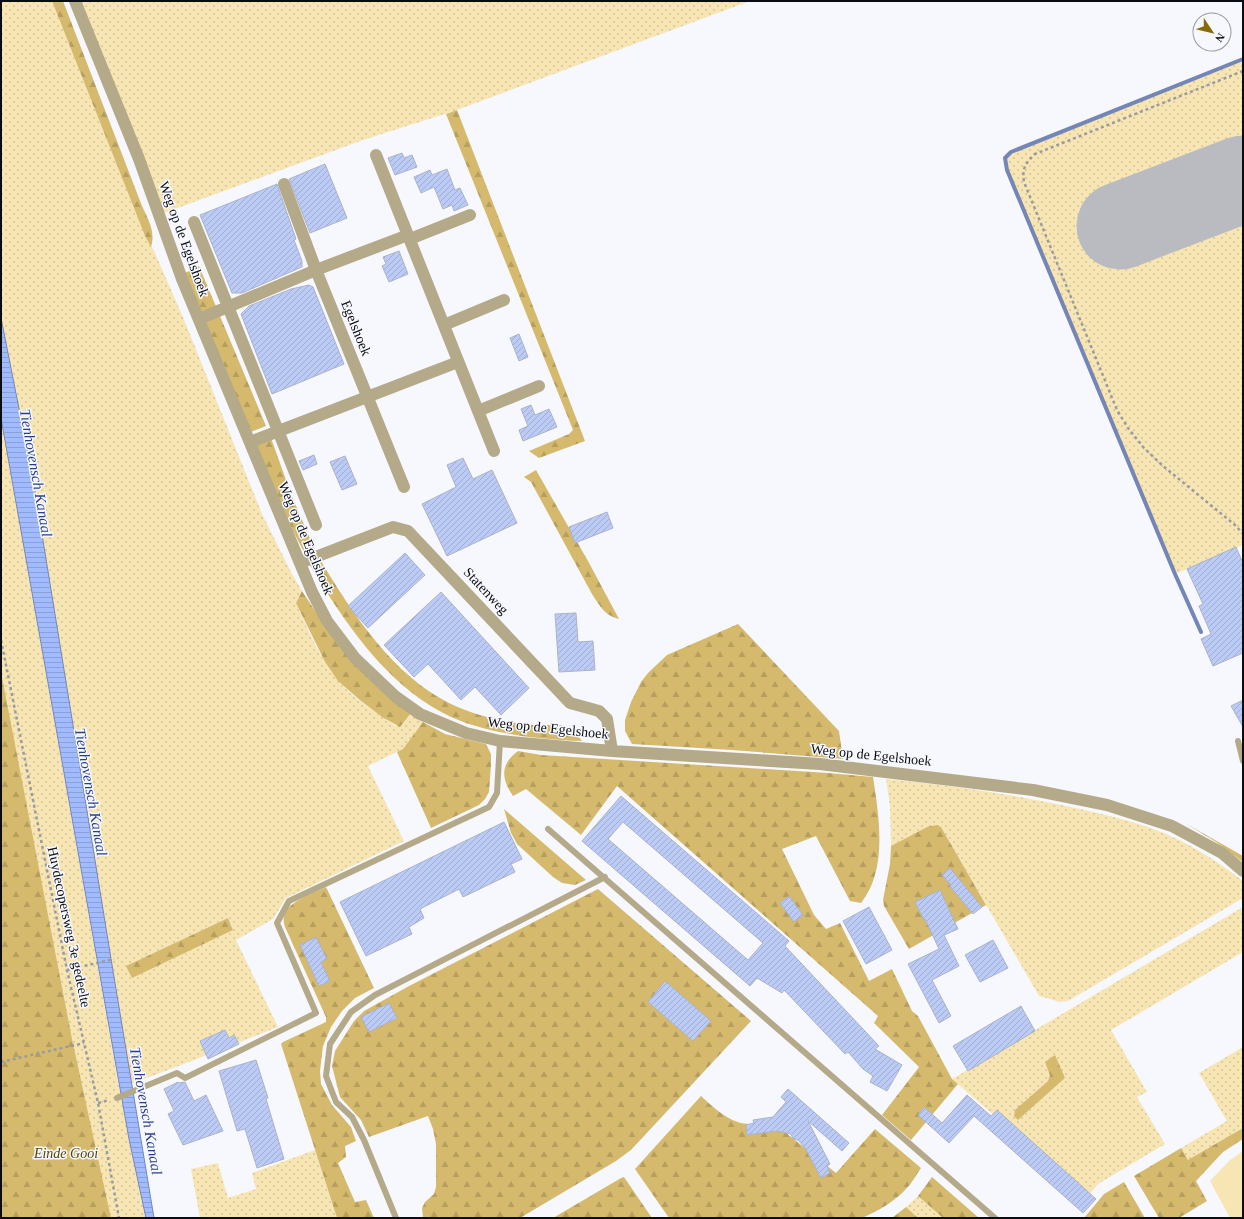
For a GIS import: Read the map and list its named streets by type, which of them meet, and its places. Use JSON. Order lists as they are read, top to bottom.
{
  "streets": {
    "street": ["Weg op de Egelshoek", "Egelshoek", "Statenweg"],
    "path": ["Huydecopersweg 3e gedeelte"]
  },
  "crossings": [
    ["Weg op de Egelshoek", "Statenweg"]
  ],
  "water": ["Tienhovensch Kanaal"],
  "parks": ["Einde Gooi"],
  "north": "bottom right"
}
